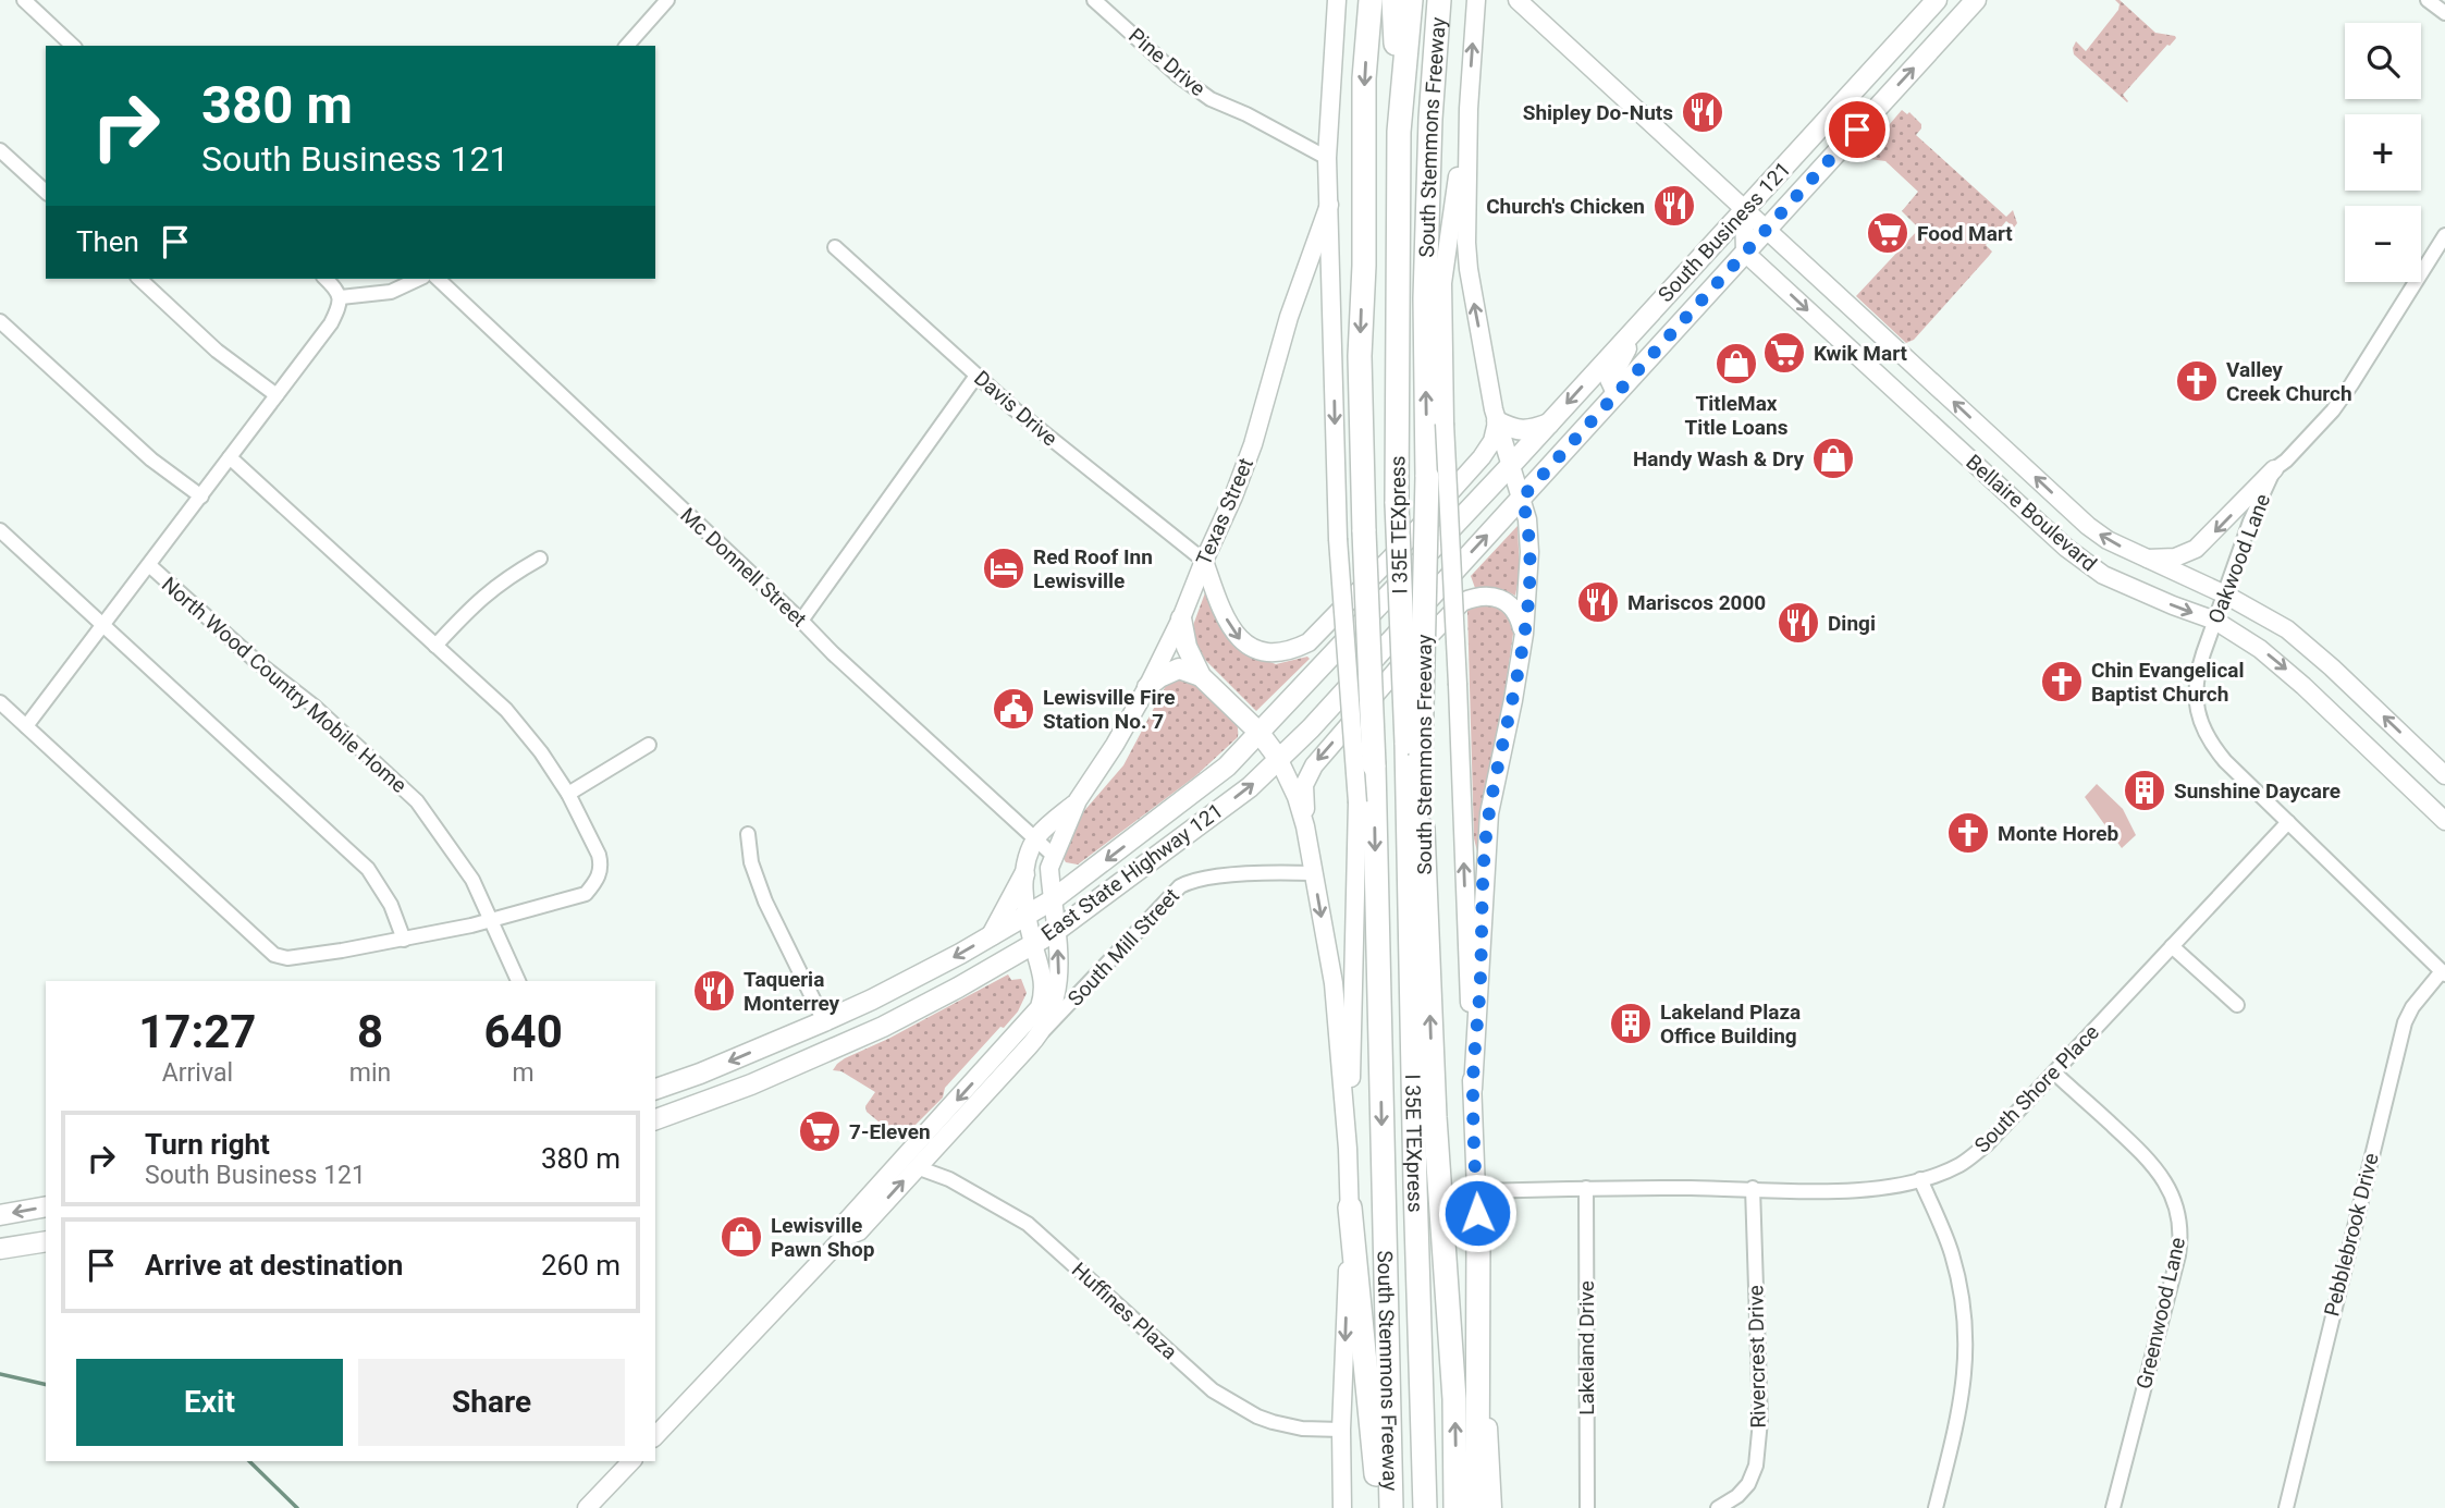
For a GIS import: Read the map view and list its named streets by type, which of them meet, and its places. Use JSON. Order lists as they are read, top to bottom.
{
  "streets": {
    "highway": ["South Stemmons Freeway", "I 35E TEXpress"],
    "main road": [
      "South Business 121",
      "Texas Street",
      "Bellaire Boulevard",
      "East State Highway 121",
      "South Mill Street"
    ],
    "street": [
      "Pine Drive",
      "Davis Drive",
      "Oakwood Lane",
      "Mc Donnell Street",
      "North Wood Country Mobile Home",
      "South Shore Place",
      "Pebblebrook Drive",
      "Huffines Plaza",
      "Greenwood Lane",
      "Lakeland Drive",
      "Rivercrest Drive"
    ]
  },
  "crossings": [
    ["Pine Drive", "South Stemmons Freeway"],
    ["South Stemmons Freeway", "South Business 121"],
    ["South Stemmons Freeway", "Texas Street"],
    ["South Stemmons Freeway", "I 35E TEXpress"],
    ["South Stemmons Freeway", "East State Highway 121"],
    ["South Stemmons Freeway", "South Mill Street"],
    ["South Stemmons Freeway", "South Shore Place"],
    ["South Stemmons Freeway", "Huffines Plaza"],
    ["South Business 121", "Bellaire Boulevard"],
    ["South Business 121", "East State Highway 121"],
    ["Davis Drive", "Texas Street"],
    ["Texas Street", "Mc Donnell Street"],
    ["Texas Street", "East State Highway 121"],
    ["Texas Street", "South Mill Street"],
    ["Bellaire Boulevard", "Oakwood Lane"],
    ["Oakwood Lane", "South Shore Place"],
    ["Oakwood Lane", "Pebblebrook Drive"],
    ["East State Highway 121", "South Mill Street"],
    ["South Mill Street", "Huffines Plaza"],
    ["South Shore Place", "Greenwood Lane"],
    ["South Shore Place", "Lakeland Drive"],
    ["South Shore Place", "Rivercrest Drive"]
  ],
  "places": {
    "restaurant": [
      "Shipley Do-Nuts",
      "Church's Chicken",
      "Mariscos 2000",
      "Dingi",
      "Taqueria Monterrey"
    ],
    "supermarket": ["Food Mart", "Kwik Mart", "7-Eleven"],
    "shop": ["TitleMax Title Loans", "Handy Wash & Dry", "Lewisville Pawn Shop"],
    "church": ["Valley Creek Church", "Chin Evangelical Baptist Church", "Monte Horeb"],
    "hotel": ["Red Roof Inn Lewisville"],
    "public building": ["Lewisville Fire Station No. 7"],
    "building": ["Sunshine Daycare", "Lakeland Plaza Office Building"]
  },
  "page": {
    "map_buttons": ["+", "−"],
    "turn": ["380 m", "South Business 121"],
    "then": "Then",
    "eta": [
      "17:27",
      "Arrival",
      "8",
      "min",
      "640",
      "m"
    ],
    "list": [
      {
        "name": "Turn right",
        "note": "South Business 121",
        "value": "380 m"
      },
      {
        "name": "Arrive at destination",
        "value": "260 m"
      }
    ],
    "buttons": ["Exit", "Share"]
  }
}
